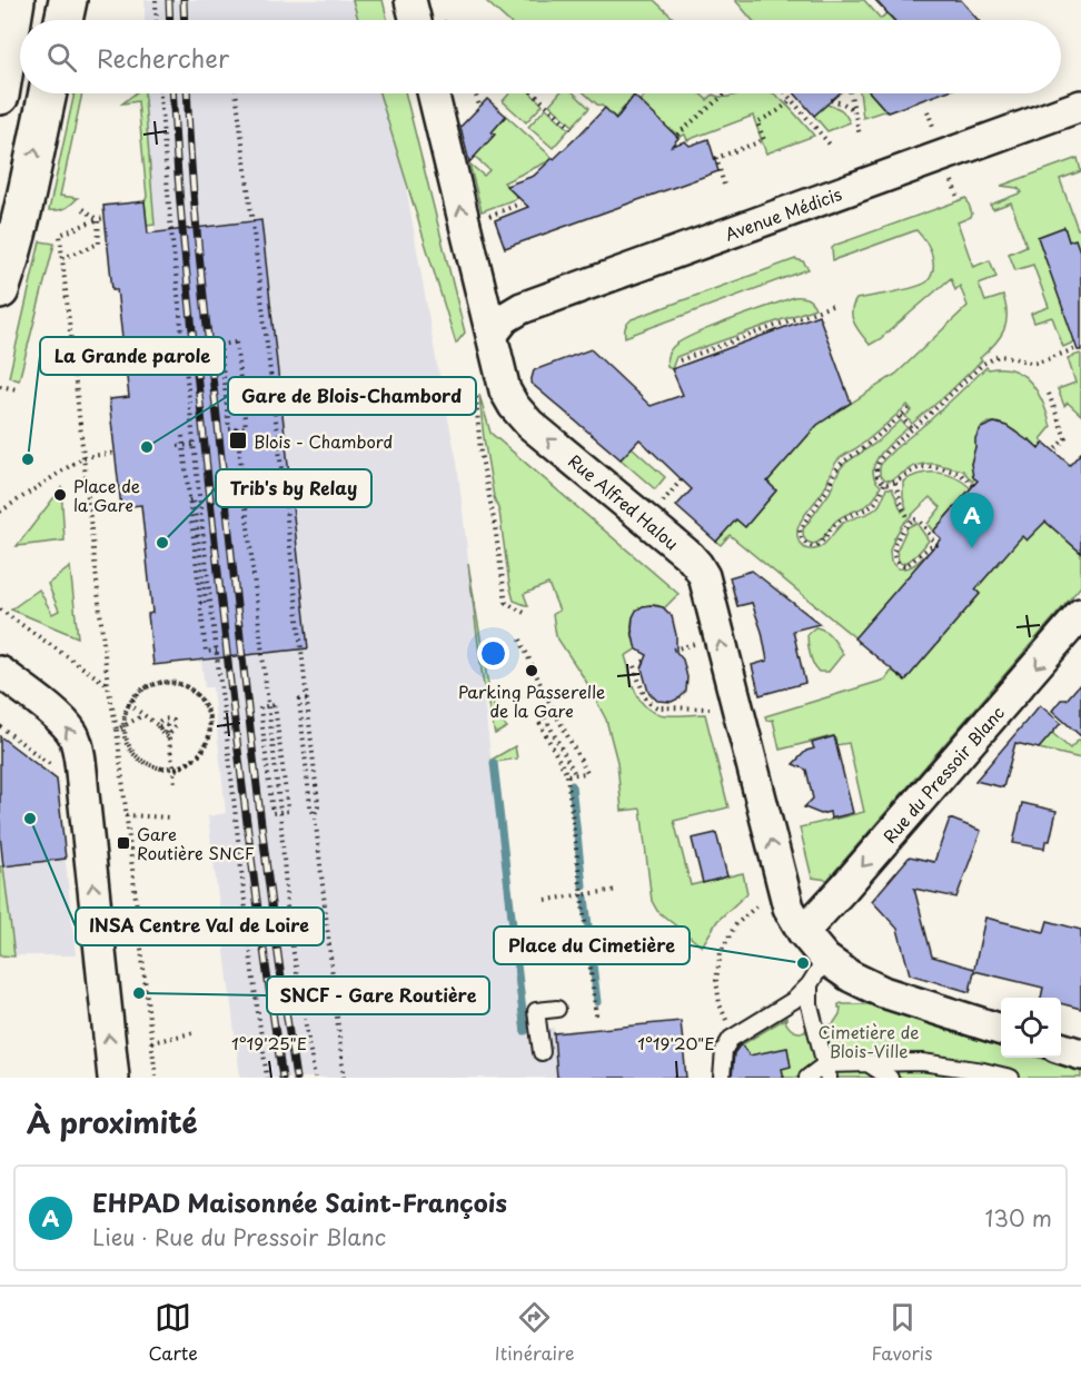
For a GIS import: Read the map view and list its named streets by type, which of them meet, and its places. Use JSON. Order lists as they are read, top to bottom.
{
  "streets": {
    "street": ["Avenue Médicis", "Rue Alfred Halou", "Rue du Pressoir Blanc"]
  },
  "crossings": [
    ["Avenue Médicis", "Rue Alfred Halou"],
    ["Rue Alfred Halou", "Rue du Pressoir Blanc"]
  ],
  "one_way": ["Rue Alfred Halou", "Rue du Pressoir Blanc"],
  "parks": ["Cimetière de Blois-Ville"],
  "places": {
    "transit": ["Blois - Chambord", "Gare Routière SNCF"],
    "other": [
      "Gare de Blois-Chambord",
      "La Grande parole",
      "Place de la Gare",
      "Trib's by Relay",
      "Parking Passerelle de la Gare",
      "INSA Centre Val de Loire",
      "Place du Cimetière",
      "SNCF - Gare Routière"
    ]
  },
  "page": {
    "search": "Rechercher",
    "pins": "A",
    "heading": "À proximité",
    "list": [
      {
        "mark": "A",
        "name": "EHPAD Maisonnée Saint-François",
        "note": "Lieu · Rue du Pressoir Blanc",
        "value": "130 m"
      }
    ],
    "nav": ["Carte", "Itinéraire", "Favoris"]
  },
  "coordinates": ["1°19'25\"E", "1°19'20\"E"]
}
